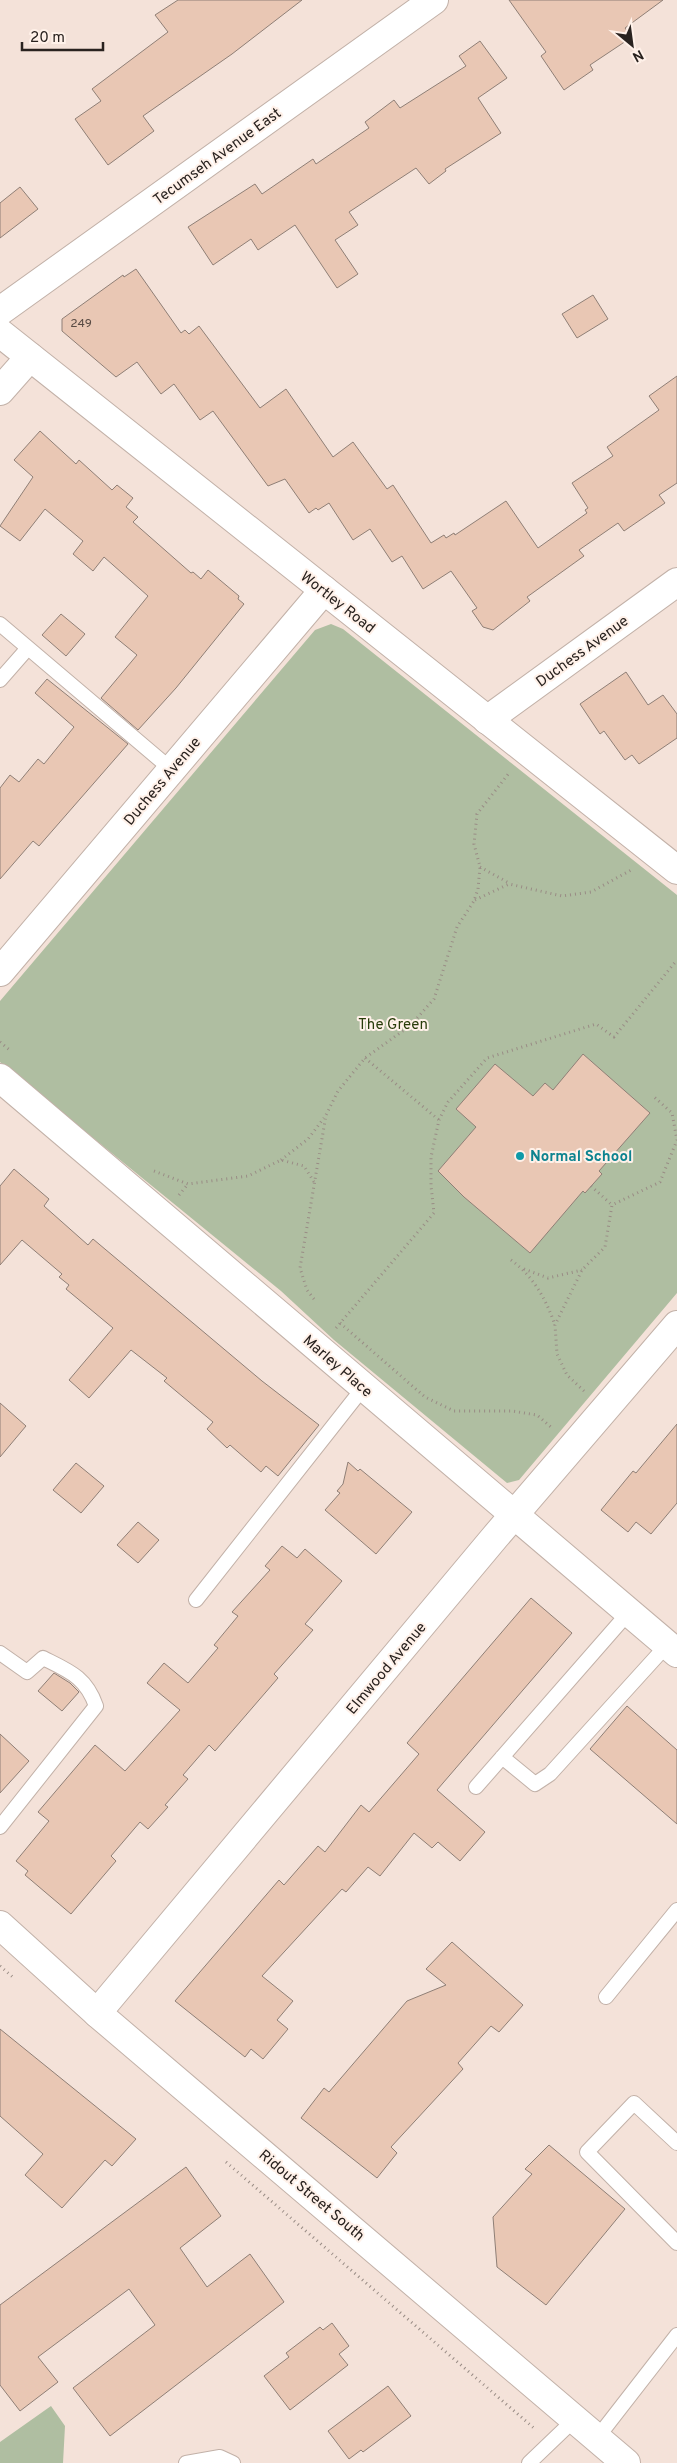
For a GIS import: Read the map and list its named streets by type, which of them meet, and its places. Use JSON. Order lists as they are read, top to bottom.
{
  "streets": {
    "street": [
      "Tecumseh Avenue East",
      "Wortley Road",
      "Duchess Avenue",
      "Marley Place",
      "Elmwood Avenue",
      "Ridout Street South"
    ]
  },
  "crossings": [
    ["Wortley Road", "Duchess Avenue"],
    ["Marley Place", "Elmwood Avenue"],
    ["Elmwood Avenue", "Ridout Street South"]
  ],
  "parks": ["The Green"],
  "places": ["Normal School"],
  "house_numbers": ["249"],
  "scale_bar": "20 m",
  "north": "bottom right"
}
